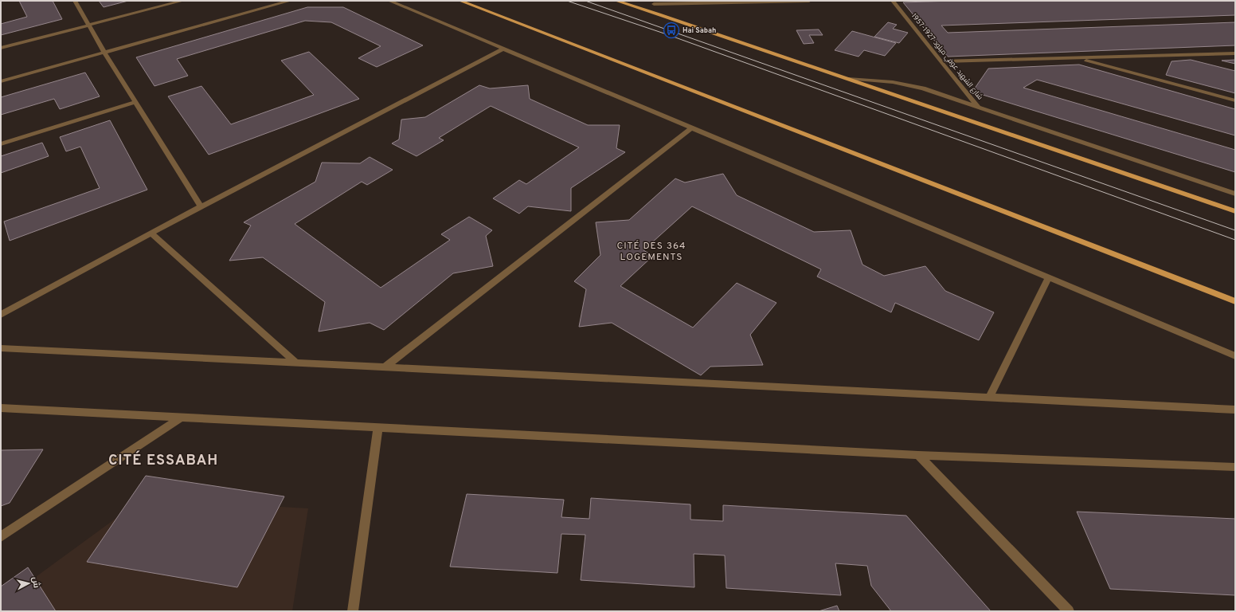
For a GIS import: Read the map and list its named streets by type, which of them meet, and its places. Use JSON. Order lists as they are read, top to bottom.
{
  "streets": {
    "street": ["شارع الشهيد عوفي ميلود 1927-1957"]
  },
  "districts": ["CITÉ DES 364 LOGEMENTS", "CITÉ ESSABAH"],
  "places": {
    "bus stop": ["Hai Sabah"]
  },
  "north": "right"
}
